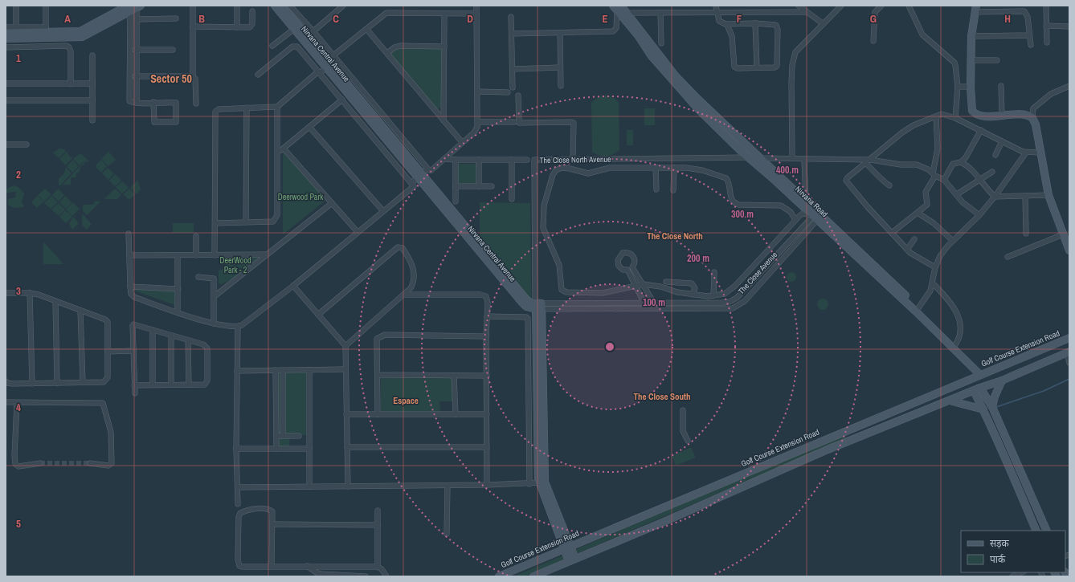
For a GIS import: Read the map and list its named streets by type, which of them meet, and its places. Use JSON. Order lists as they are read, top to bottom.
{
  "streets": {
    "main road": ["Nirvana Central Avenue", "Nirvana Road", "Golf Course Extension Road"],
    "street": ["The Close North Avenue", "The Close Avenue"]
  },
  "crossings": [
    ["Nirvana Central Avenue", "The Close North Avenue"],
    ["The Close North Avenue", "Nirvana Road"],
    ["Nirvana Road", "The Close Avenue"],
    ["Nirvana Road", "Golf Course Extension Road"]
  ],
  "districts": [
    "Sector 50",
    "The Close North",
    "The Close South",
    "Espace"
  ],
  "parks": ["Deerwood Park", "DeerWood Park - 2"],
  "legend": ["सड़क", "पार्क"],
  "grid": {
    "columns": [
      "A",
      "B",
      "C",
      "D",
      "E",
      "F",
      "G",
      "H"
    ],
    "rows": [
      "1",
      "2",
      "3",
      "4",
      "5"
    ]
  },
  "rings": [
    "400 m",
    "300 m",
    "200 m",
    "100 m"
  ]
}
